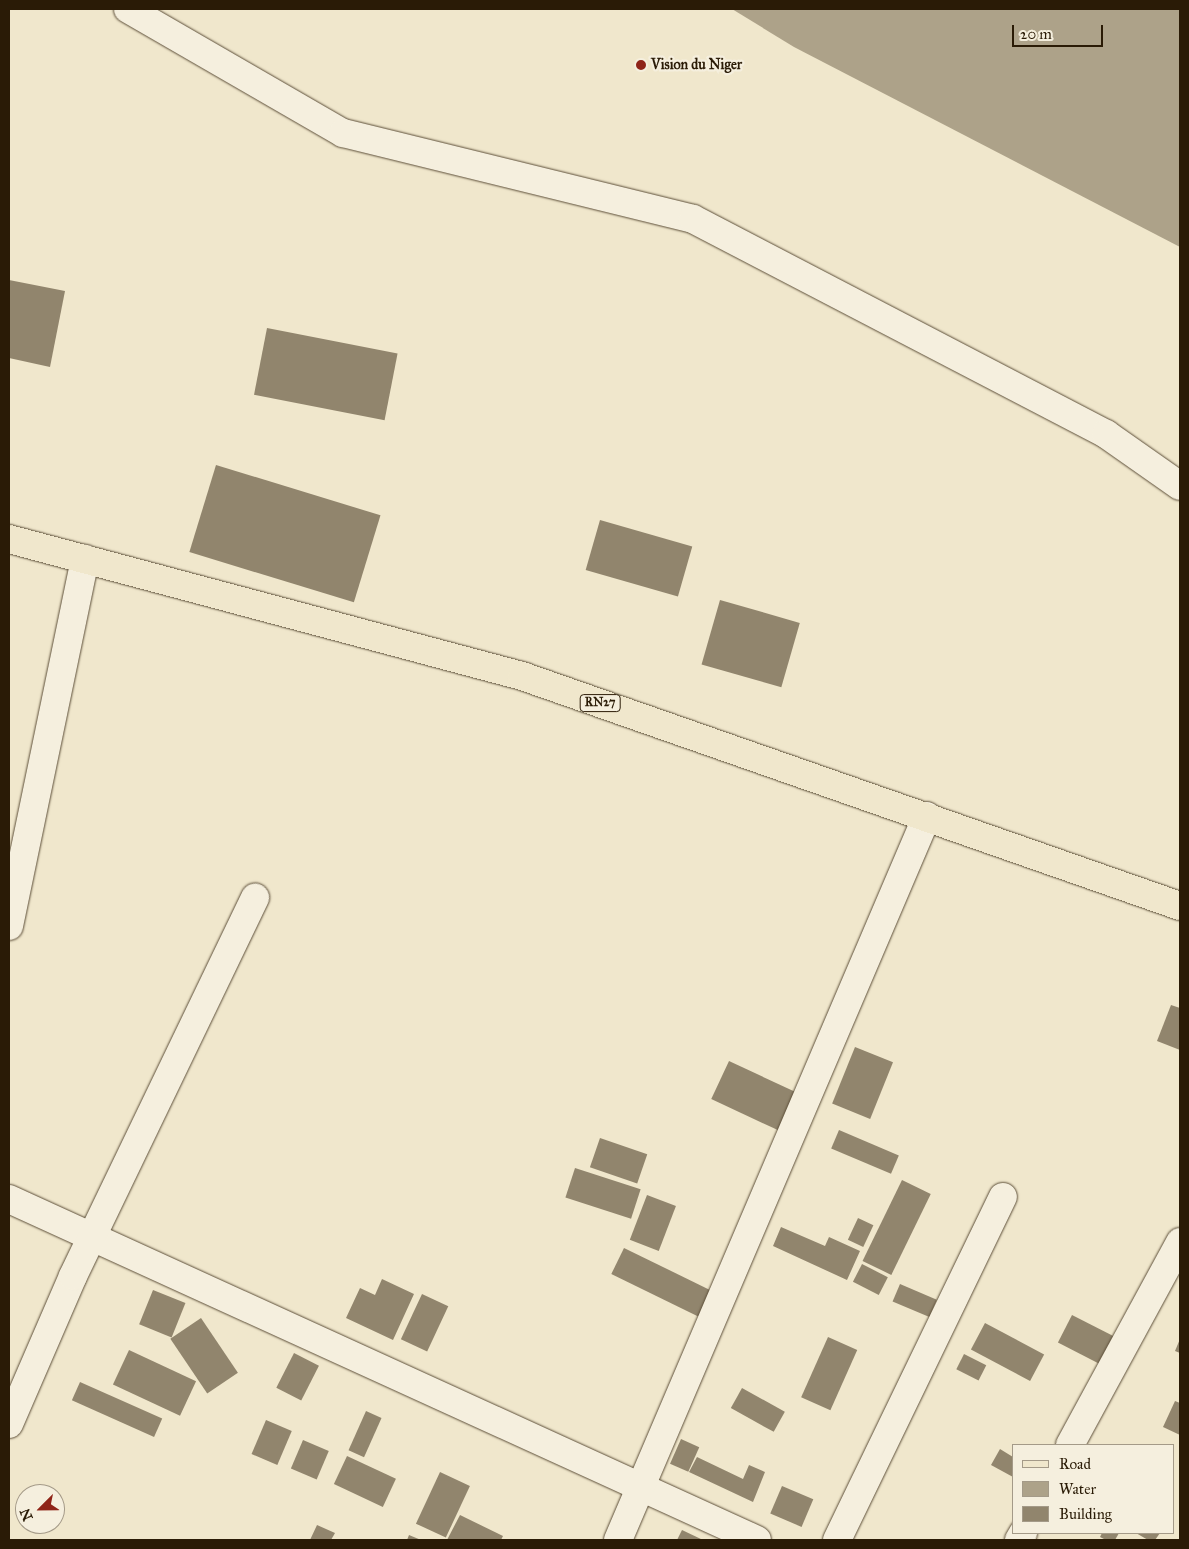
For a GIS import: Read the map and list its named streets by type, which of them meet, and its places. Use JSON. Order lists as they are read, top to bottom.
{
  "streets": {
    "main road": ["RN27"]
  },
  "places": ["Vision du Niger"],
  "legend": ["Road", "Water", "Building"],
  "scale_bar": "20 m",
  "north": "bottom left"
}
